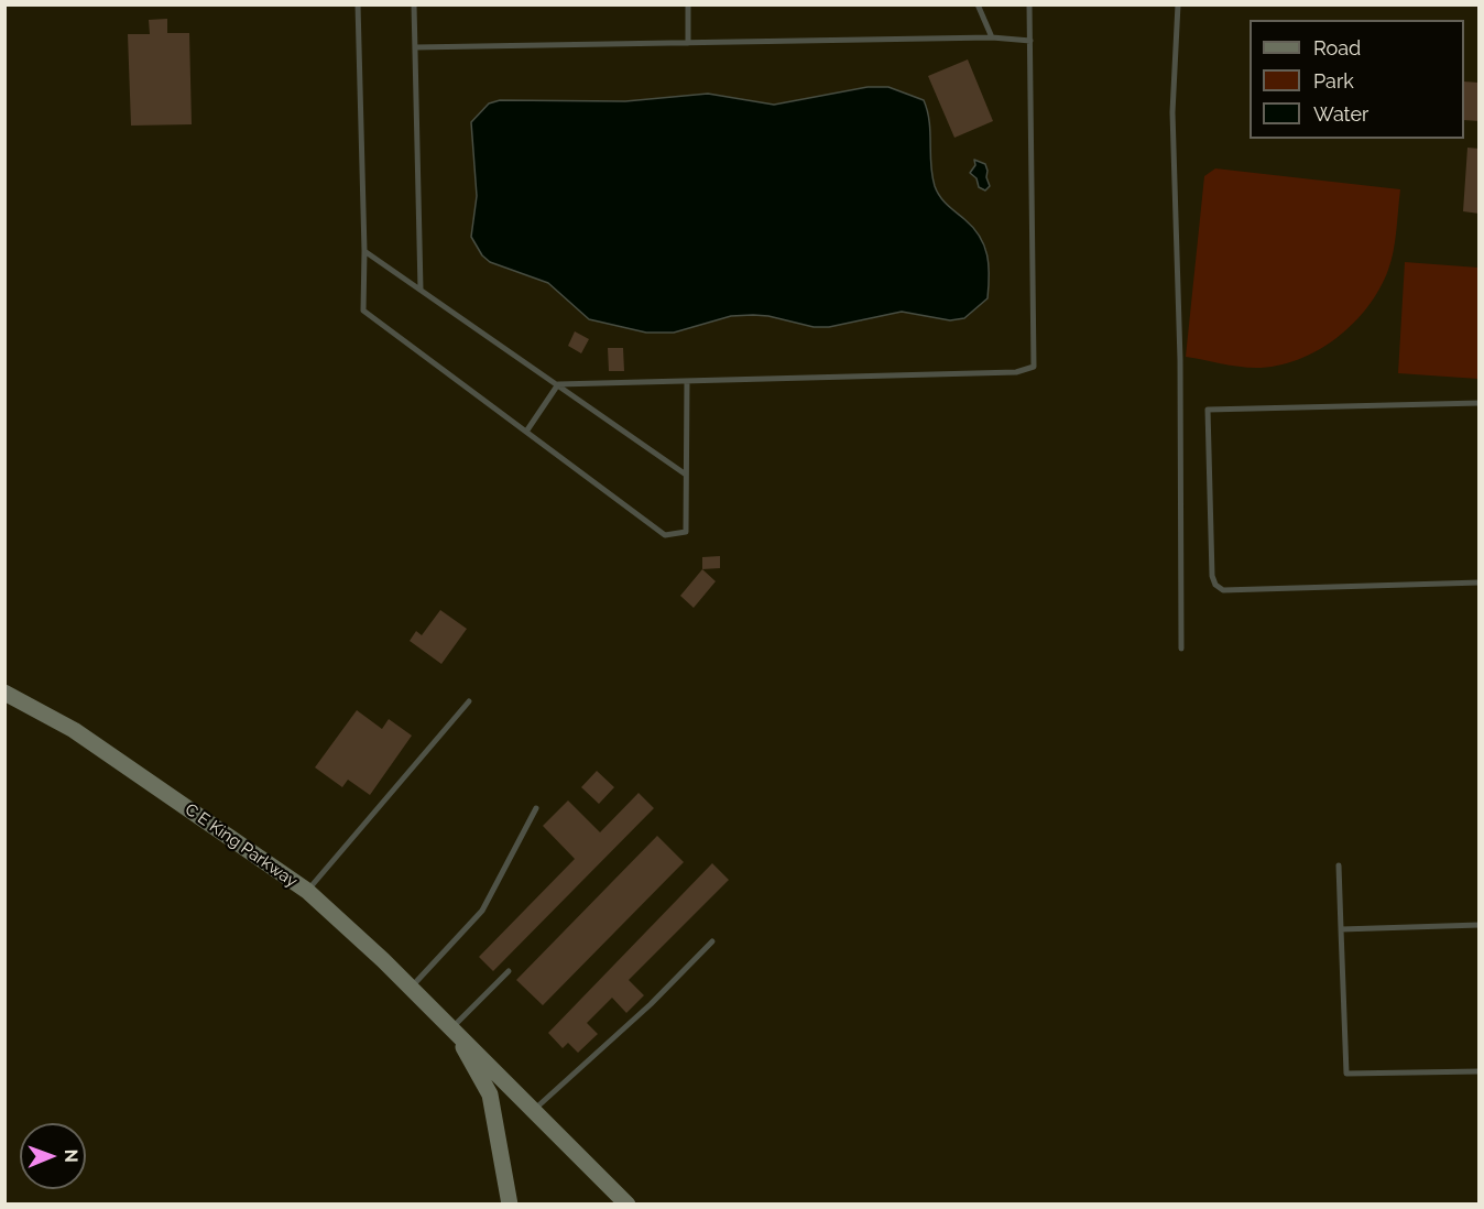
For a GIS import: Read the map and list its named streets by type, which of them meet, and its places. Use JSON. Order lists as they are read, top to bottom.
{
  "streets": {
    "main road": ["C E King Parkway"]
  },
  "legend": ["Road", "Park", "Water"],
  "north": "right"
}
